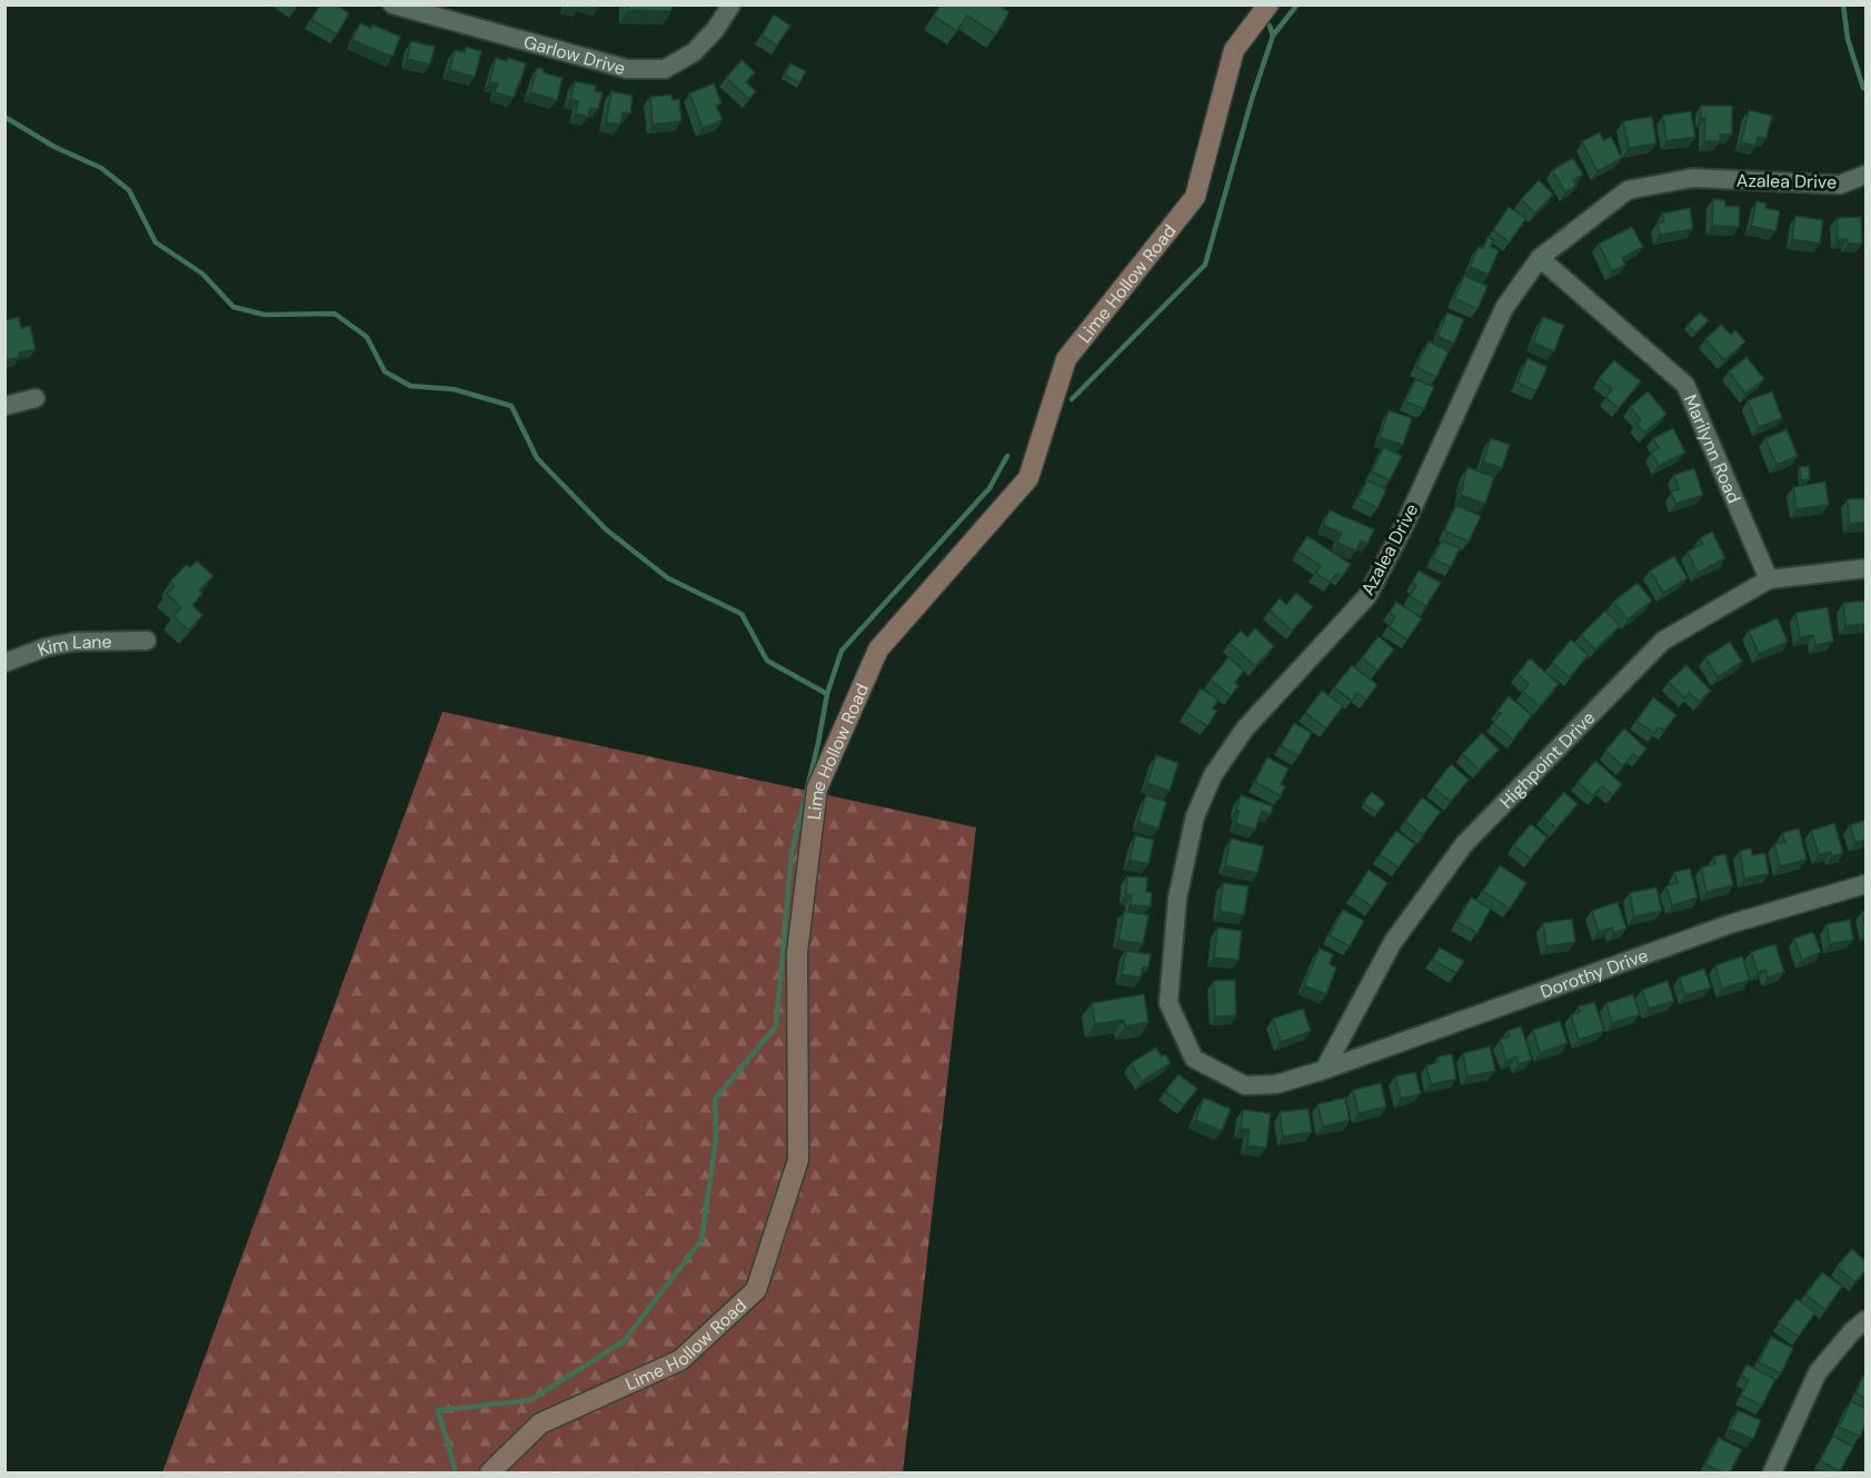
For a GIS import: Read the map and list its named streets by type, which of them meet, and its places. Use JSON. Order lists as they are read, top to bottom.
{
  "streets": {
    "street": [
      "Garlow Drive",
      "Azalea Drive",
      "Lime Hollow Road",
      "Marilynn Road",
      "Kim Lane",
      "Highpoint Drive",
      "Dorothy Drive"
    ]
  },
  "crossings": [
    ["Azalea Drive", "Marilynn Road"],
    ["Azalea Drive", "Highpoint Drive"],
    ["Azalea Drive", "Dorothy Drive"],
    ["Marilynn Road", "Highpoint Drive"],
    ["Highpoint Drive", "Dorothy Drive"]
  ]
}
